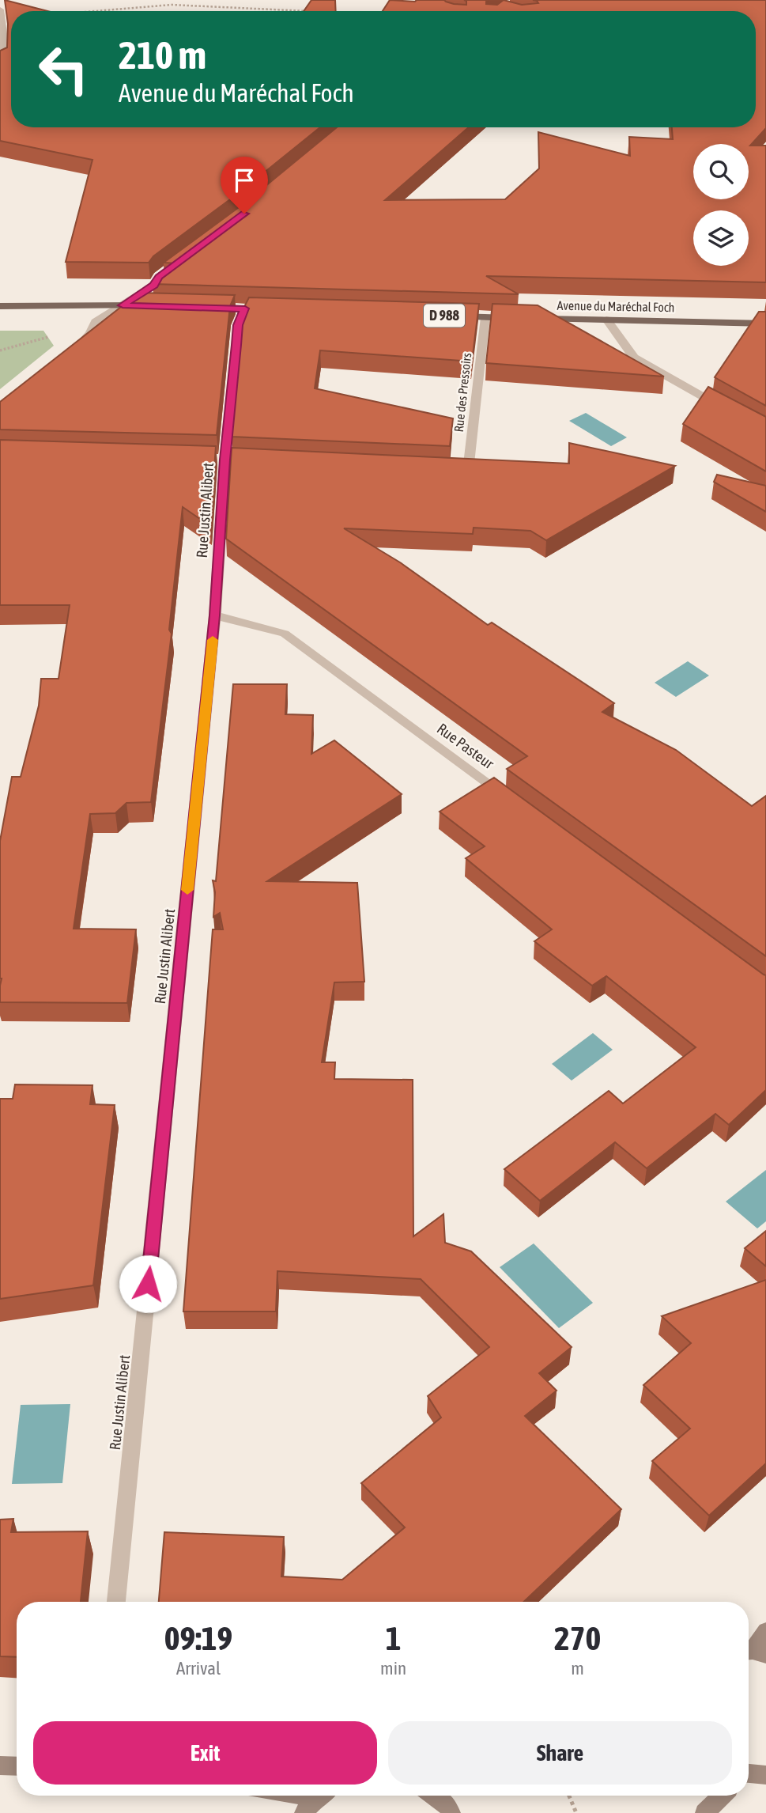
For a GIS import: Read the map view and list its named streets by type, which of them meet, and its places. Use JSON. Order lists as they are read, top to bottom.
{
  "streets": {
    "main road": ["Avenue du Maréchal Foch", "D 988"],
    "street": ["Rue des Pressoirs", "Rue Justin Alibert", "Rue Pasteur"]
  },
  "crossings": [
    ["Avenue du Maréchal Foch", "Rue des Pressoirs"],
    ["Rue Justin Alibert", "Rue Pasteur"]
  ],
  "page": {
    "turn": ["210 m", "Avenue du Maréchal Foch"],
    "eta": [
      "09:19",
      "Arrival",
      "1",
      "min",
      "270",
      "m"
    ],
    "buttons": ["Exit", "Share"]
  }
}
